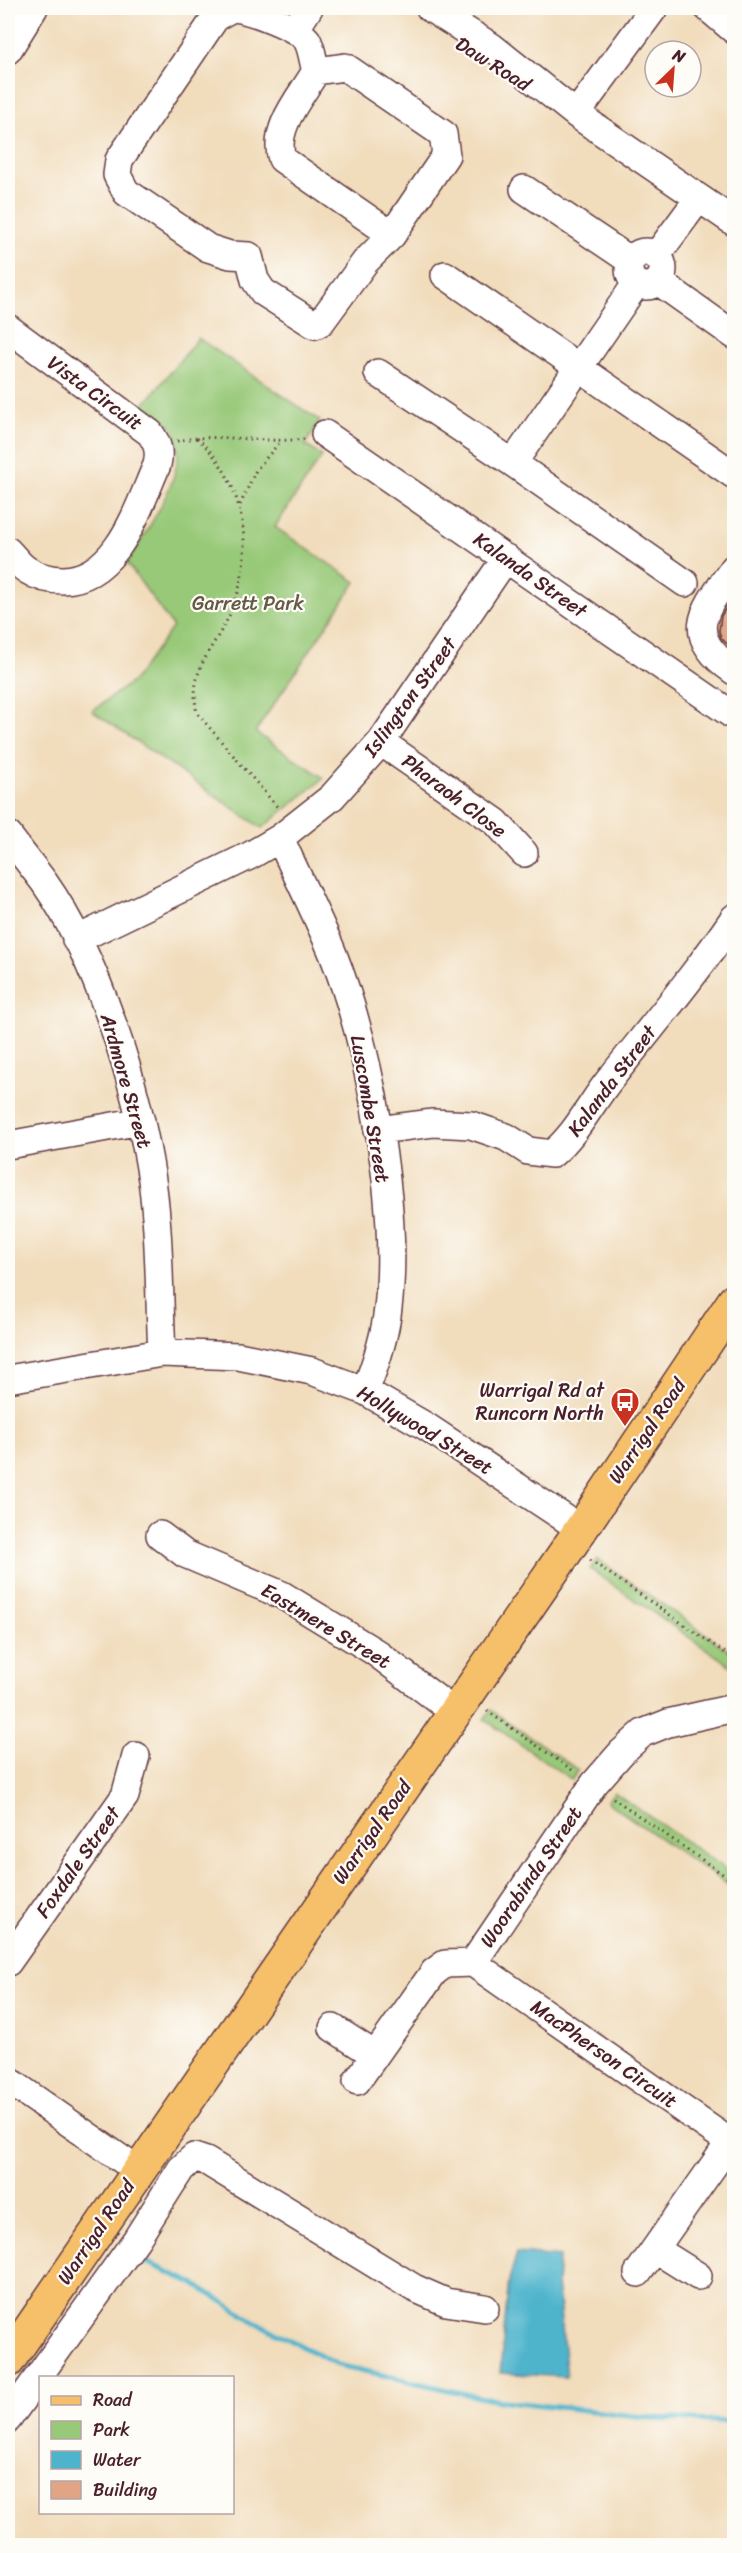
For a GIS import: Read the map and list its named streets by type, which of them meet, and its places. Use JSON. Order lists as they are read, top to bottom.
{
  "streets": {
    "main road": ["Warrigal Road"],
    "street": [
      "Daw Road",
      "Vista Circuit",
      "Kalanda Street",
      "Islington Street",
      "Pharaoh Close",
      "Ardmore Street",
      "Luscombe Street",
      "Hollywood Street",
      "Eastmere Street",
      "Foxdale Street",
      "Woorabinda Street",
      "MacPherson Circuit"
    ]
  },
  "crossings": [
    ["Kalanda Street", "Islington Street"],
    ["Kalanda Street", "Luscombe Street"],
    ["Islington Street", "Pharaoh Close"],
    ["Islington Street", "Ardmore Street"],
    ["Islington Street", "Luscombe Street"],
    ["Ardmore Street", "Hollywood Street"],
    ["Luscombe Street", "Hollywood Street"],
    ["Hollywood Street", "Warrigal Road"],
    ["Warrigal Road", "Eastmere Street"],
    ["Woorabinda Street", "MacPherson Circuit"]
  ],
  "parks": ["Garrett Park"],
  "places": {
    "bus stop": ["Warrigal Rd at Runcorn North"]
  },
  "legend": [
    "Road",
    "Park",
    "Water",
    "Building"
  ],
  "north": "top right"
}
